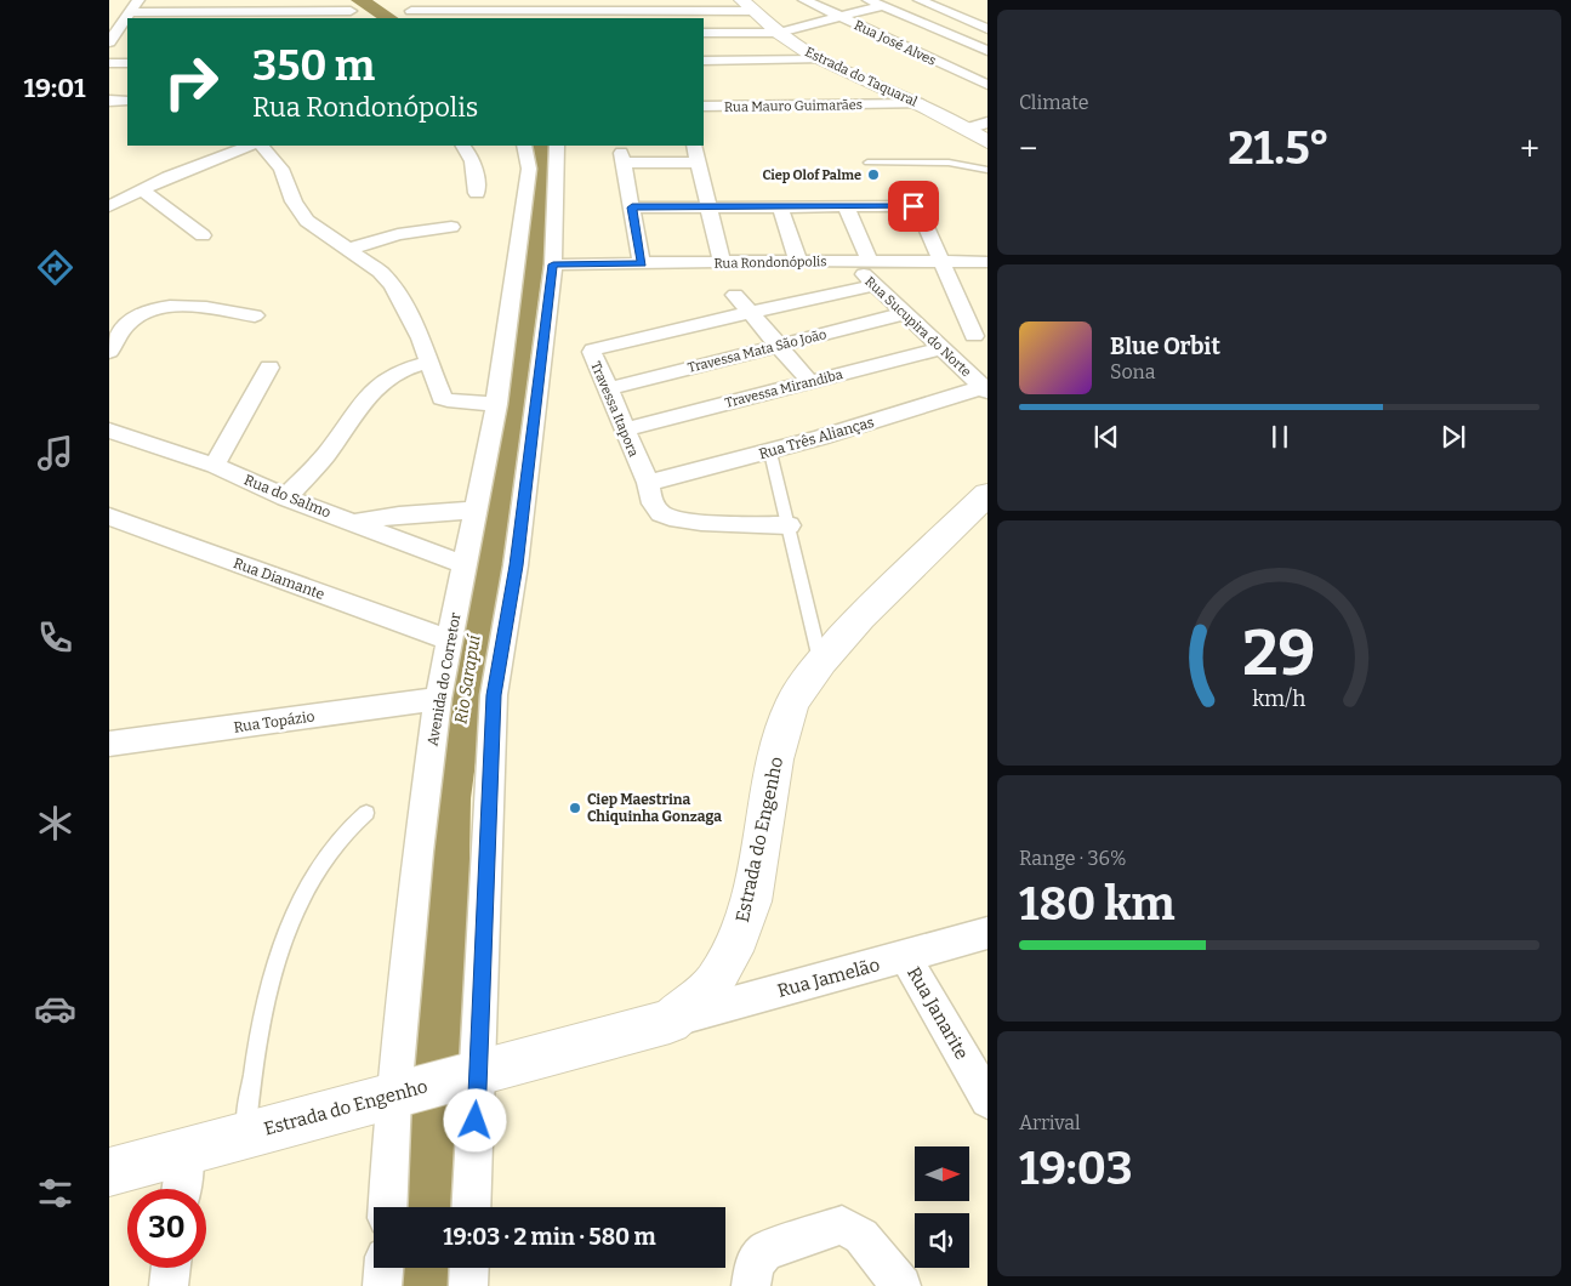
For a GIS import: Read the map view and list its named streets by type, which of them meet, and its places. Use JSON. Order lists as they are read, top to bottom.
{
  "streets": {
    "street": [
      "Rua José Alves",
      "Estrada do Taquaral",
      "Rua Mauro Guimarães",
      "Rua Rondonópolis",
      "Rua Sucupira do Norte",
      "Travessa Mata São João",
      "Travessa Mirandiba",
      "Travessa Itapora",
      "Rua Três Alianças",
      "Rua do Salmo",
      "Rua Diamante",
      "Avenida do Corretor",
      "Rua Topázio",
      "Estrada do Engenho",
      "Rua Jamelão",
      "Rua Janarite"
    ]
  },
  "crossings": [
    ["Estrada do Taquaral", "Rua Mauro Guimarães"],
    ["Rua Rondonópolis", "Rua Sucupira do Norte"],
    ["Rua Sucupira do Norte", "Travessa Mata São João"],
    ["Rua Sucupira do Norte", "Travessa Mirandiba"],
    ["Rua Sucupira do Norte", "Travessa Itapora"],
    ["Rua Sucupira do Norte", "Rua Três Alianças"],
    ["Travessa Mata São João", "Travessa Itapora"],
    ["Travessa Mirandiba", "Travessa Itapora"],
    ["Travessa Itapora", "Rua Três Alianças"],
    ["Rua do Salmo", "Avenida do Corretor"],
    ["Rua Diamante", "Avenida do Corretor"],
    ["Avenida do Corretor", "Rua Topázio"],
    ["Avenida do Corretor", "Estrada do Engenho"],
    ["Estrada do Engenho", "Rua Jamelão"],
    ["Rua Jamelão", "Rua Janarite"]
  ],
  "water": ["Rio Sarapuí"],
  "places": ["Ciep Olof Palme", "Ciep Maestrina Chiquinha Gonzaga"],
  "north": "right",
  "page": {
    "tabs": "19:01",
    "tile": [
      "Climate",
      ["Range · 36%", "180 km"],
      ["Arrival", "19:03"]
    ],
    "turn": ["350 m", "Rua Rondonópolis"],
    "heat": ["−", "21.5°", "+"],
    "song": ["Blue Orbit", "Sona"],
    "limit": "30",
    "trip": "19:03 · 2 min · 580 m",
    "gauge": ["29", "km/h"]
  }
}
